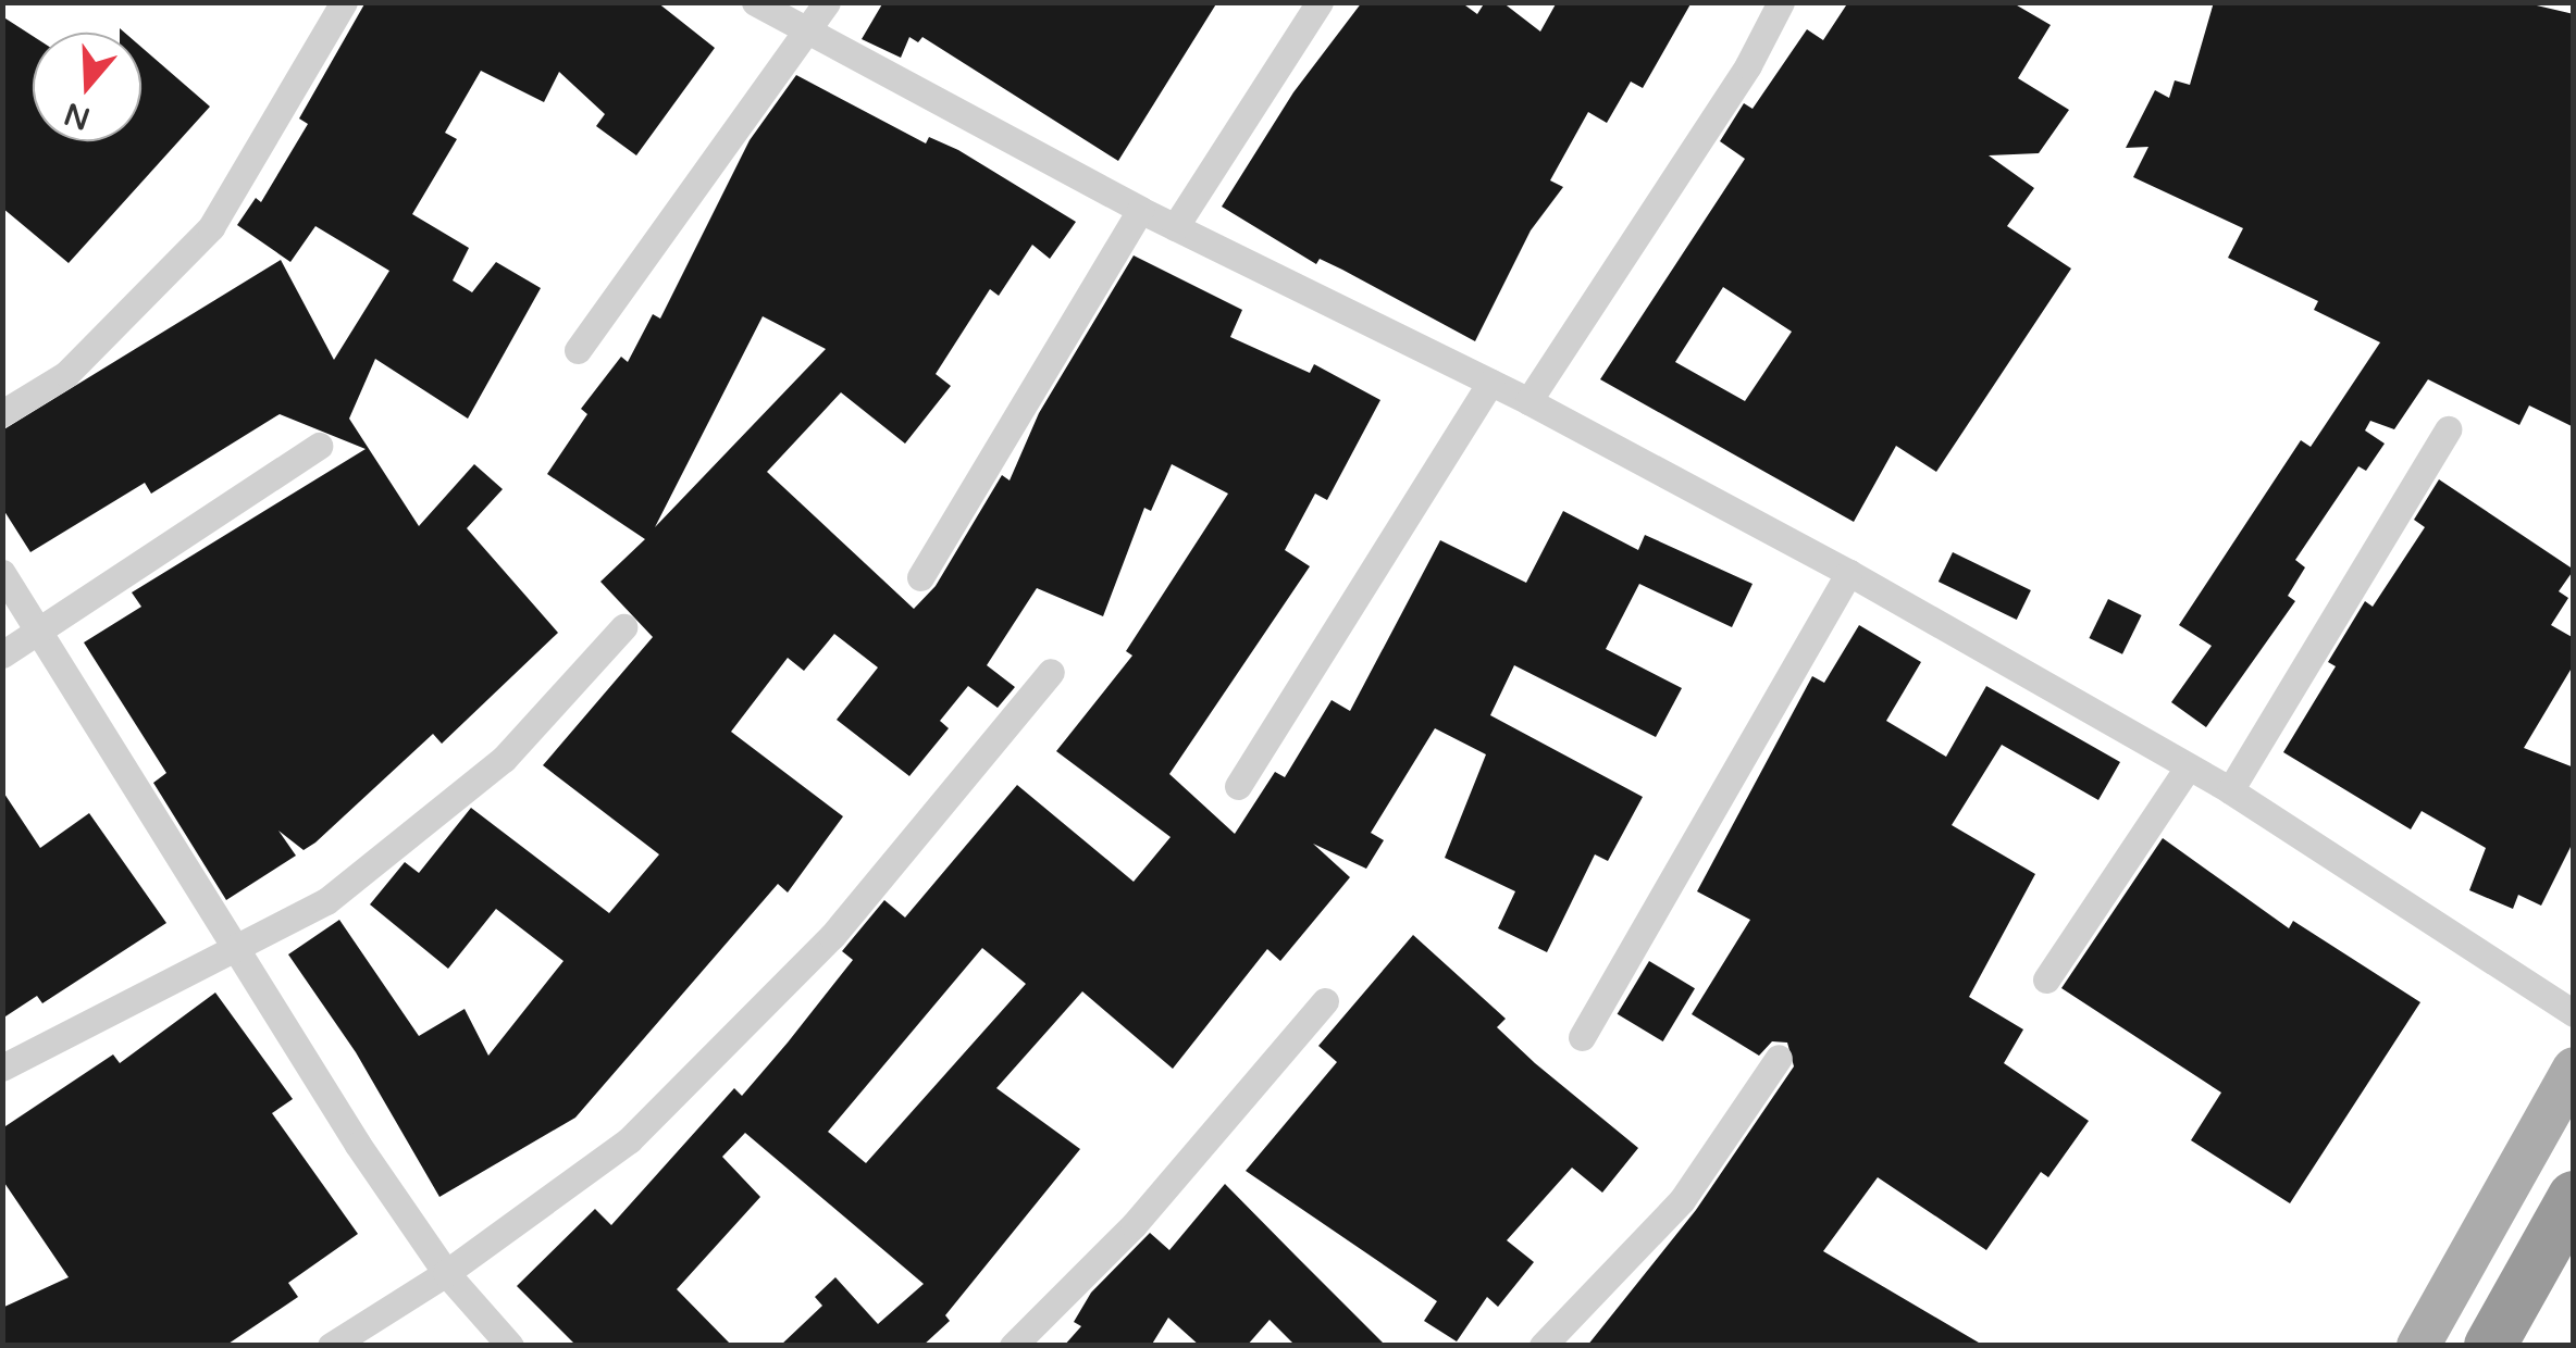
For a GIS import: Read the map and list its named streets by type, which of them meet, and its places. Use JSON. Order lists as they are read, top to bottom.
{
  "north": "bottom"
}
